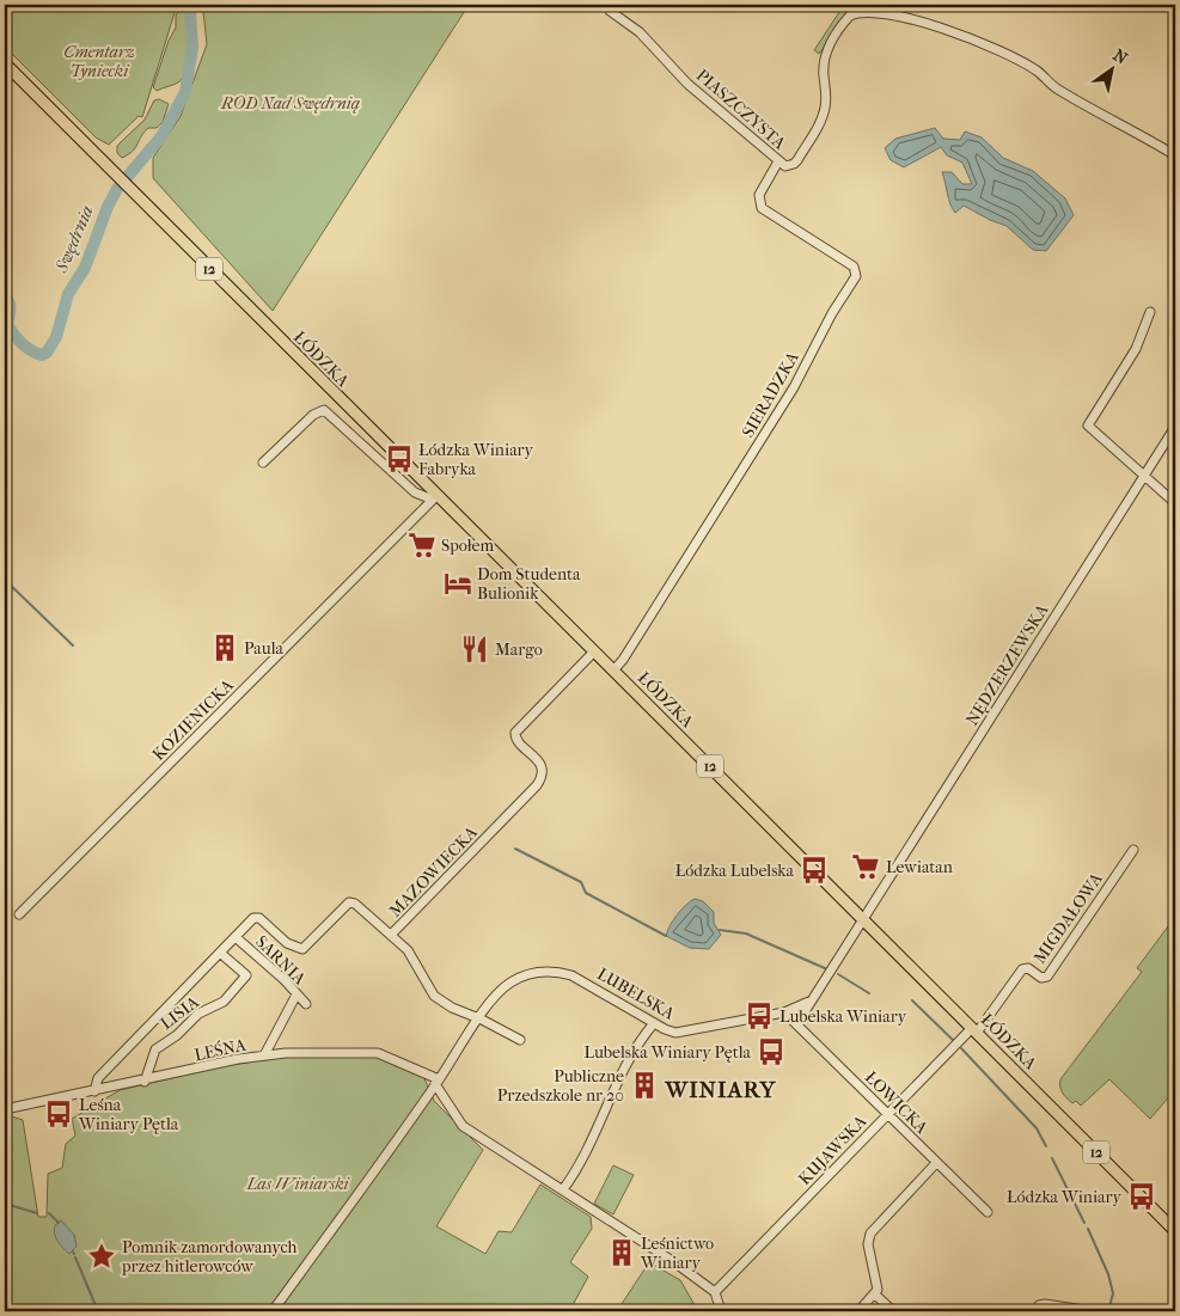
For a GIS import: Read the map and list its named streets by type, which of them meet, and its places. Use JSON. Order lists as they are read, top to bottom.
{
  "streets": {
    "main road": ["12", "ŁÓDZKA"],
    "street": [
      "PIASZCZYSTA",
      "SIERADZKA",
      "NĘDZERZEWSKA",
      "KOZIENICKA",
      "MAZOWIECKA",
      "MIGDAŁOWA",
      "SARNIA",
      "LUBELSKA",
      "LISIA",
      "LEŚNA",
      "ŁOWICKA",
      "KUJAWSKA"
    ]
  },
  "crossings": [
    ["PIASZCZYSTA", "SIERADZKA"],
    ["ŁÓDZKA", "SIERADZKA"],
    ["ŁÓDZKA", "NĘDZERZEWSKA"],
    ["ŁÓDZKA", "KOZIENICKA"],
    ["ŁÓDZKA", "MAZOWIECKA"],
    ["ŁÓDZKA", "MIGDAŁOWA"],
    ["ŁÓDZKA", "KUJAWSKA"],
    ["MAZOWIECKA", "SARNIA"],
    ["MAZOWIECKA", "LISIA"],
    ["MAZOWIECKA", "LEŚNA"],
    ["MIGDAŁOWA", "KUJAWSKA"],
    ["LUBELSKA", "LEŚNA"],
    ["LUBELSKA", "ŁOWICKA"],
    ["LISIA", "LEŚNA"],
    ["ŁOWICKA", "KUJAWSKA"]
  ],
  "districts": ["WINIARY"],
  "water": ["Swędrnia"],
  "parks": ["Cmentarz Tyniecki", "ROD Nad Swędrnią", "Las Winiarski"],
  "places": {
    "bus stop": [
      "Łódzka Winiary Fabryka",
      "Łódzka Lubelska",
      "Lubelska Winiary",
      "Lubelska Winiary Pętla",
      "Leśna Winiary Pętla",
      "Łódzka Winiary"
    ],
    "supermarket": ["Społem", "Lewiatan"],
    "hotel": ["Dom Studenta Bulionik"],
    "building": ["Paula", "Publiczne Przedszkole nr 20", "Leśnictwo Winiary"],
    "restaurant": ["Margo"],
    "place": ["Pomnik zamordowanych przez hitlerowców"]
  },
  "north": "top right"
}
